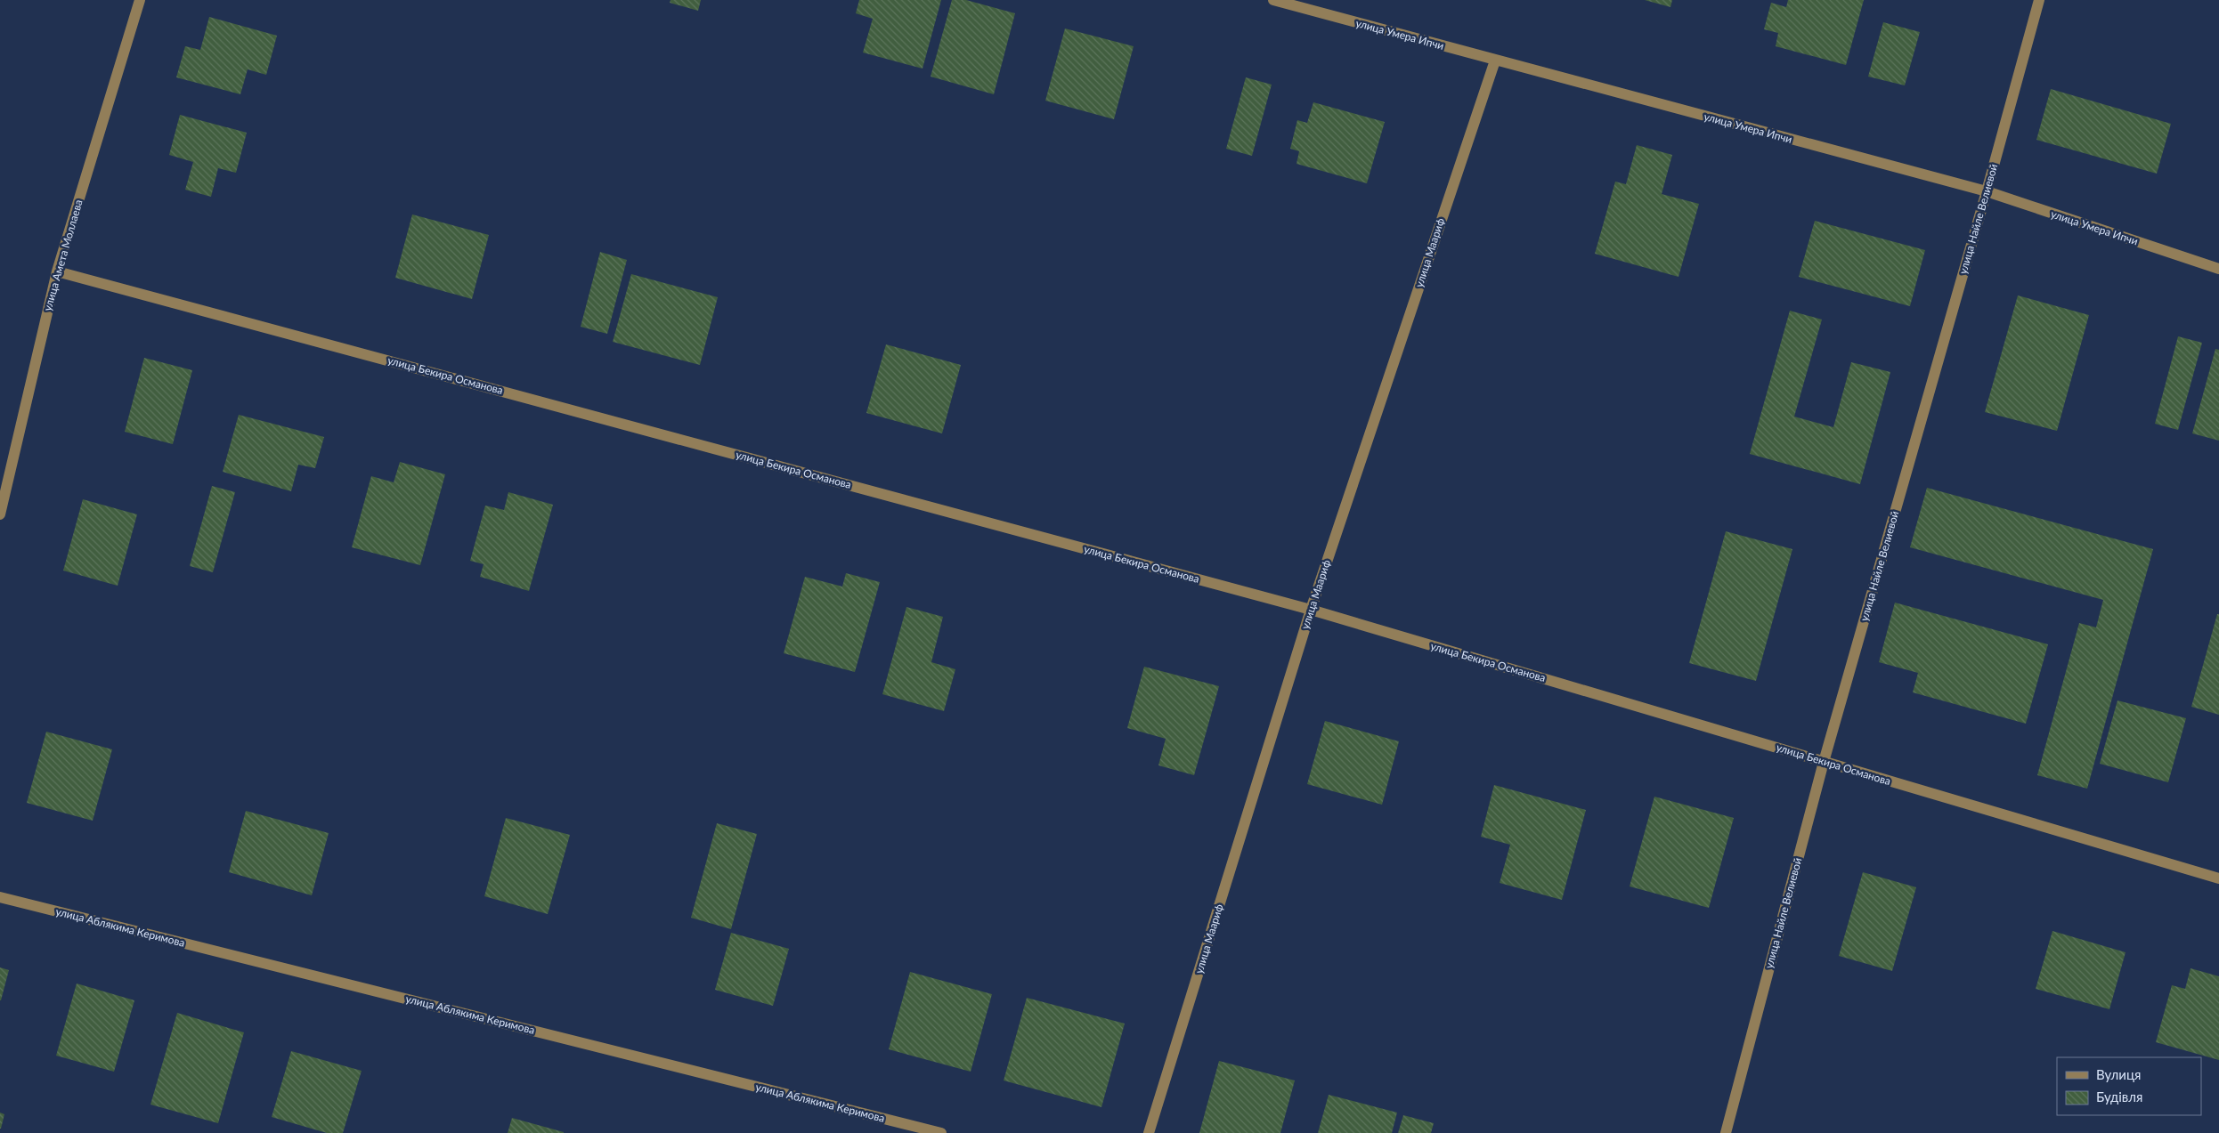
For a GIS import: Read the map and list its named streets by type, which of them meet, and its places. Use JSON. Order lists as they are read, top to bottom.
{
  "streets": {
    "street": [
      "улица Умера Ипчи",
      "улица Найле Велиевой",
      "улица Маариф",
      "улица Амета Моллаева",
      "улица Бекира Османова",
      "улица Аблякима Керимова"
    ]
  },
  "crossings": [
    ["улица Умера Ипчи", "улица Найле Велиевой"],
    ["улица Умера Ипчи", "улица Маариф"],
    ["улица Найле Велиевой", "улица Бекира Османова"],
    ["улица Маариф", "улица Бекира Османова"],
    ["улица Амета Моллаева", "улица Бекира Османова"]
  ],
  "legend": ["Вулиця", "Будівля"]
}
